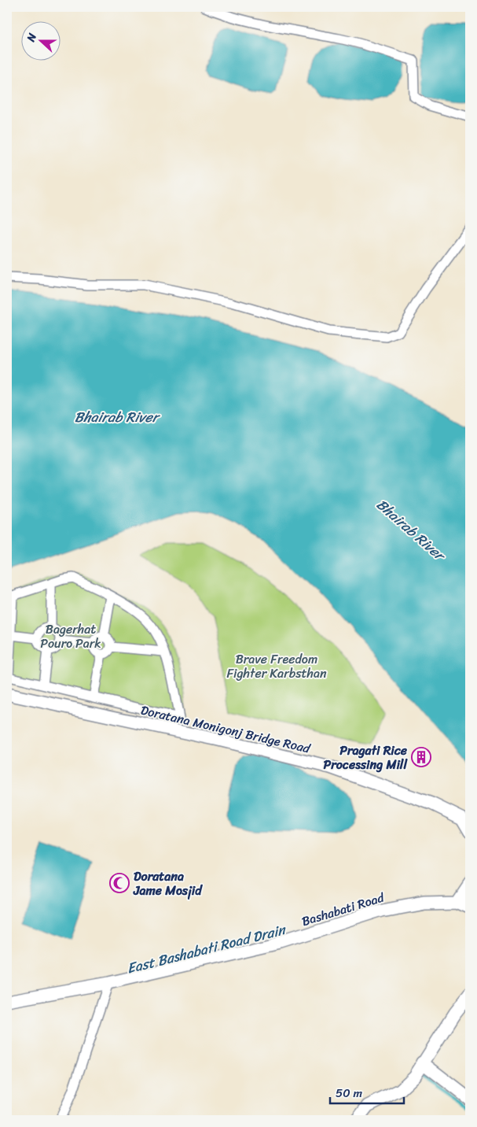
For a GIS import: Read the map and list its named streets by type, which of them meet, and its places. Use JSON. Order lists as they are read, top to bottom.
{
  "streets": {
    "street": ["Doratana Monigonj Bridge Road", "Bashabati Road"]
  },
  "water": ["Bhairab River", "East Bashabati Road Drain"],
  "parks": ["Bagerhat Pouro Park", "Brave Freedom Fighter Karbsthan"],
  "places": {
    "building": ["Pragati Rice Processing Mill"],
    "mosque": ["Doratana Jame Mosjid"]
  },
  "scale_bar": "50 m",
  "north": "left"
}
